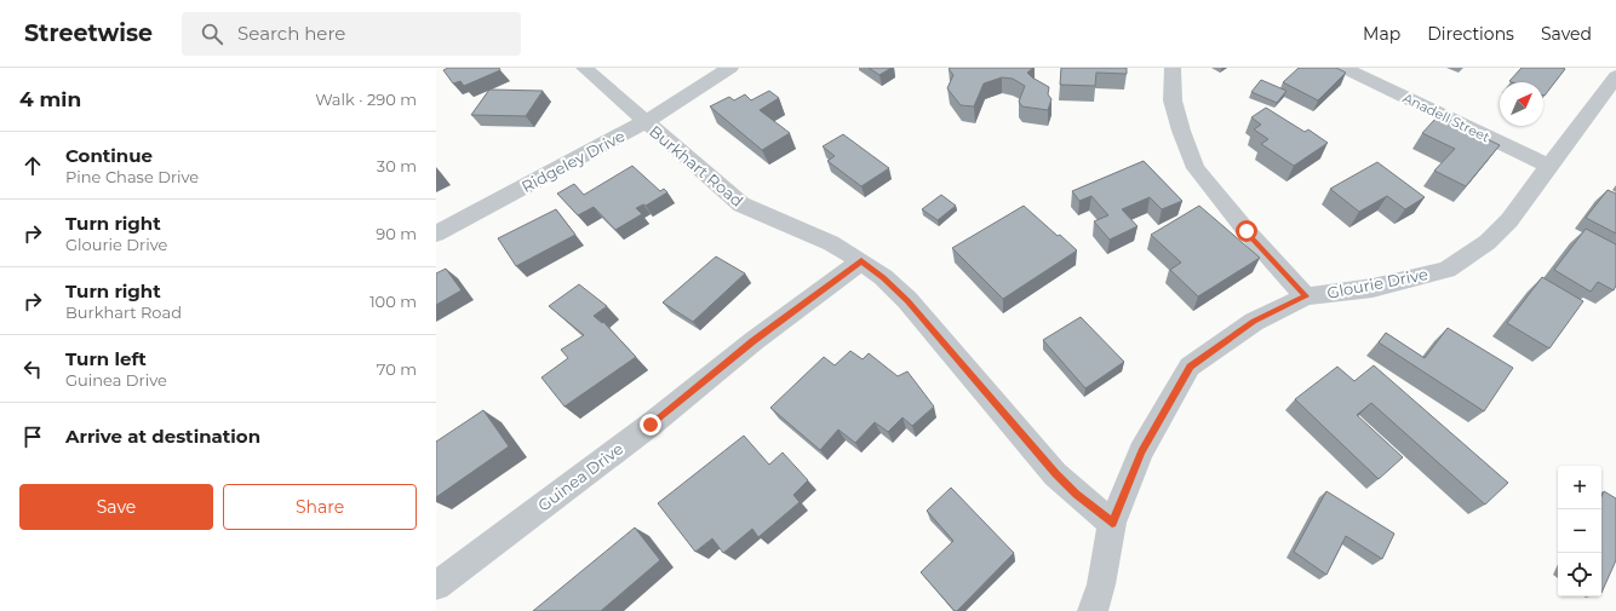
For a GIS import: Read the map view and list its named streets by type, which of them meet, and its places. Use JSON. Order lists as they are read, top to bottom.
{
  "streets": {
    "street": [
      "Anadell Street",
      "Ridgeley Drive",
      "Burkhart Road",
      "Glourie Drive",
      "Guinea Drive"
    ]
  },
  "crossings": [
    ["Anadell Street", "Glourie Drive"],
    ["Ridgeley Drive", "Burkhart Road"],
    ["Burkhart Road", "Glourie Drive"],
    ["Burkhart Road", "Guinea Drive"]
  ],
  "north": "top right",
  "page": {
    "header": "Streetwise",
    "search": "Search here",
    "nav": ["Map", "Directions", "Saved"],
    "heading": ["4 min", "Walk · 290 m"],
    "list": [
      ["Continue", "Pine Chase Drive", "30 m"],
      ["Turn right", "Glourie Drive", "90 m"],
      ["Turn right", "Burkhart Road", "100 m"],
      ["Turn left", "Guinea Drive", "70 m"],
      "Arrive at destination"
    ],
    "map_buttons": ["+", "−"],
    "buttons": ["Save", "Share"]
  }
}
